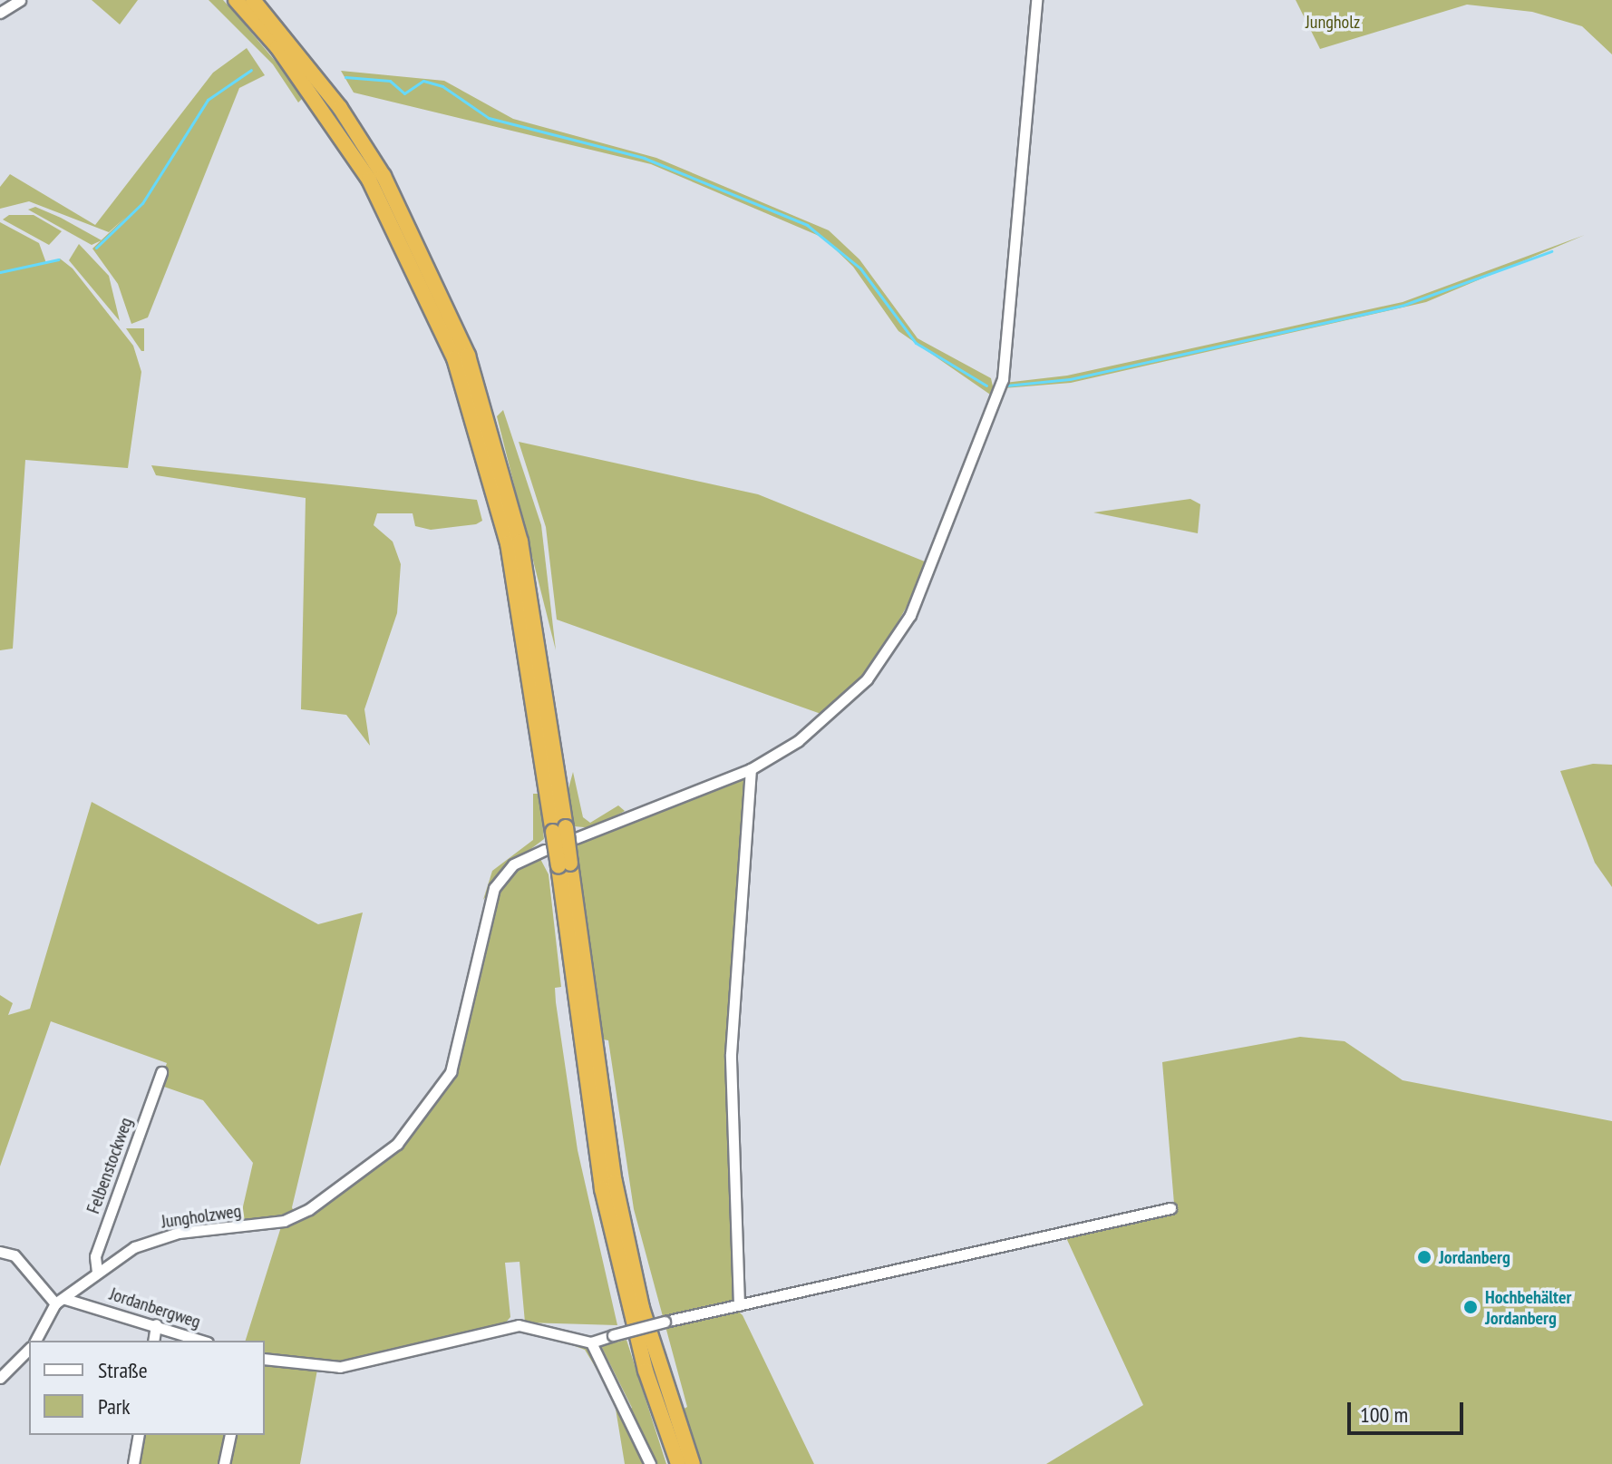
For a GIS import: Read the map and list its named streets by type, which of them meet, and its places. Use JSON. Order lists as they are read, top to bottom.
{
  "streets": {
    "street": ["Felbenstockweg", "Jungholzweg", "Jordanbergweg"]
  },
  "crossings": [
    ["Felbenstockweg", "Jungholzweg"],
    ["Jungholzweg", "Jordanbergweg"]
  ],
  "parks": ["Jungholz"],
  "places": ["Jordanberg", "Hochbehälter Jordanberg"],
  "legend": ["Straße", "Park"],
  "scale_bar": "100 m"
}
